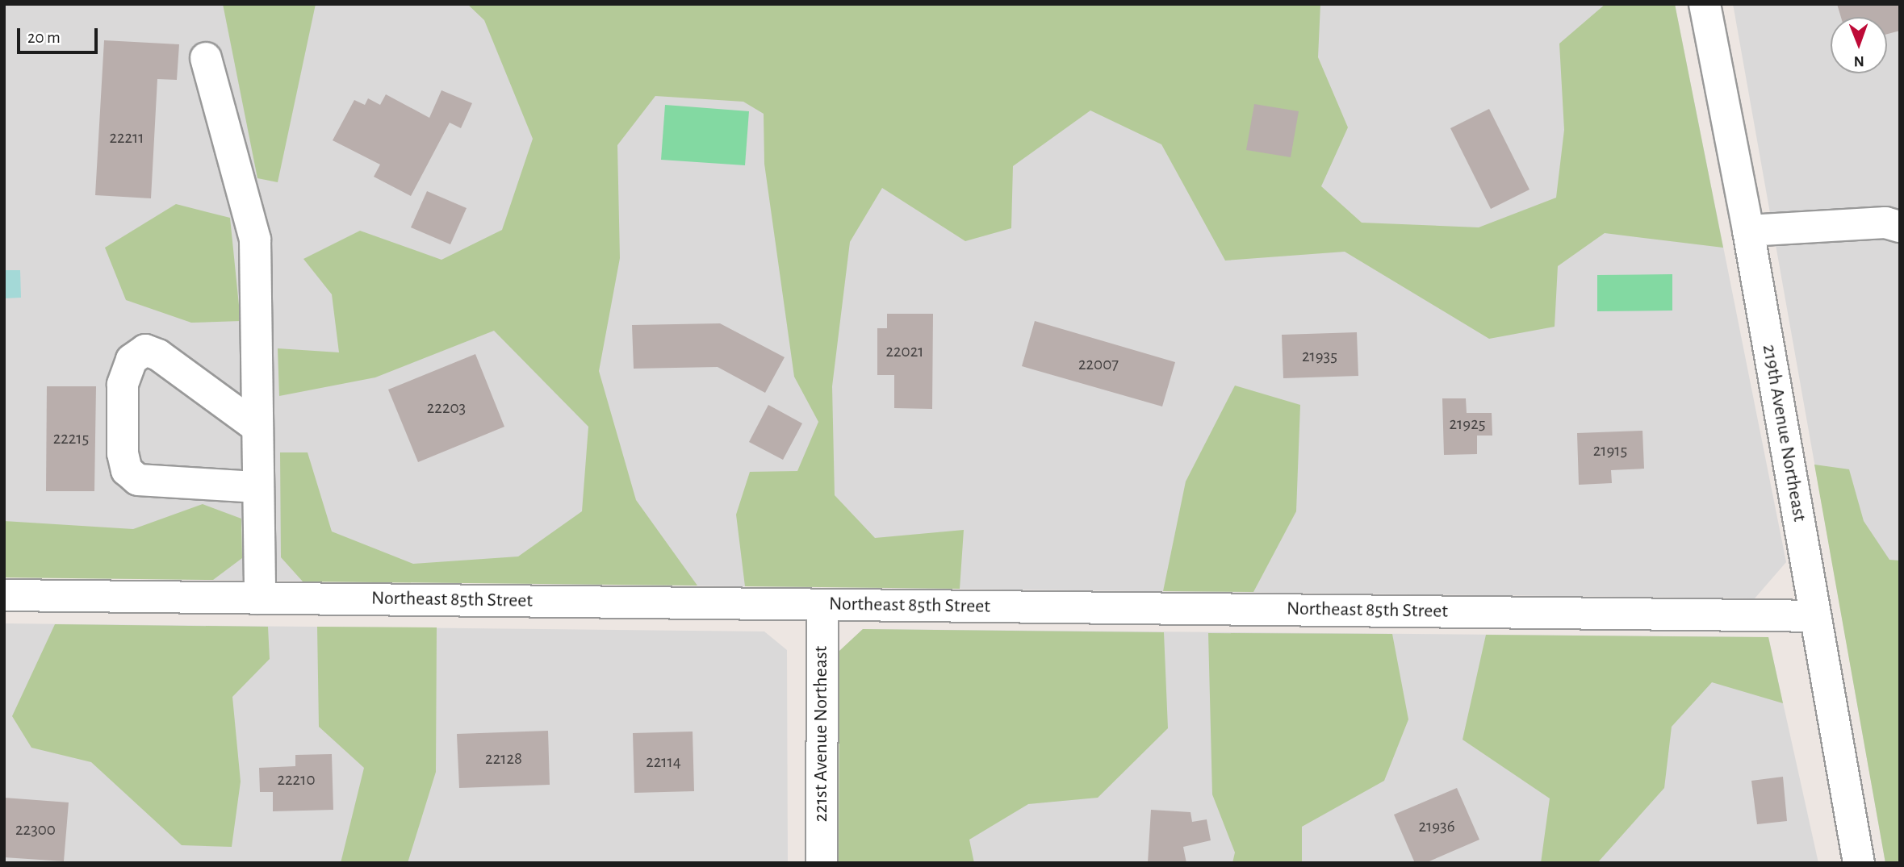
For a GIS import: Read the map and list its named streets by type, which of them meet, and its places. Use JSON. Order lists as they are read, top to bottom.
{
  "streets": {
    "street": ["219th Avenue Northeast", "Northeast 85th Street", "221st Avenue Northeast"]
  },
  "crossings": [
    ["219th Avenue Northeast", "Northeast 85th Street"],
    ["Northeast 85th Street", "221st Avenue Northeast"]
  ],
  "house_numbers": [
    "22211",
    "22021",
    "21935",
    "22007",
    "22203",
    "21925",
    "22215",
    "21915",
    "22128",
    "22114",
    "22210",
    "21936",
    "22300"
  ],
  "scale_bar": "20 m",
  "north": "bottom"
}
